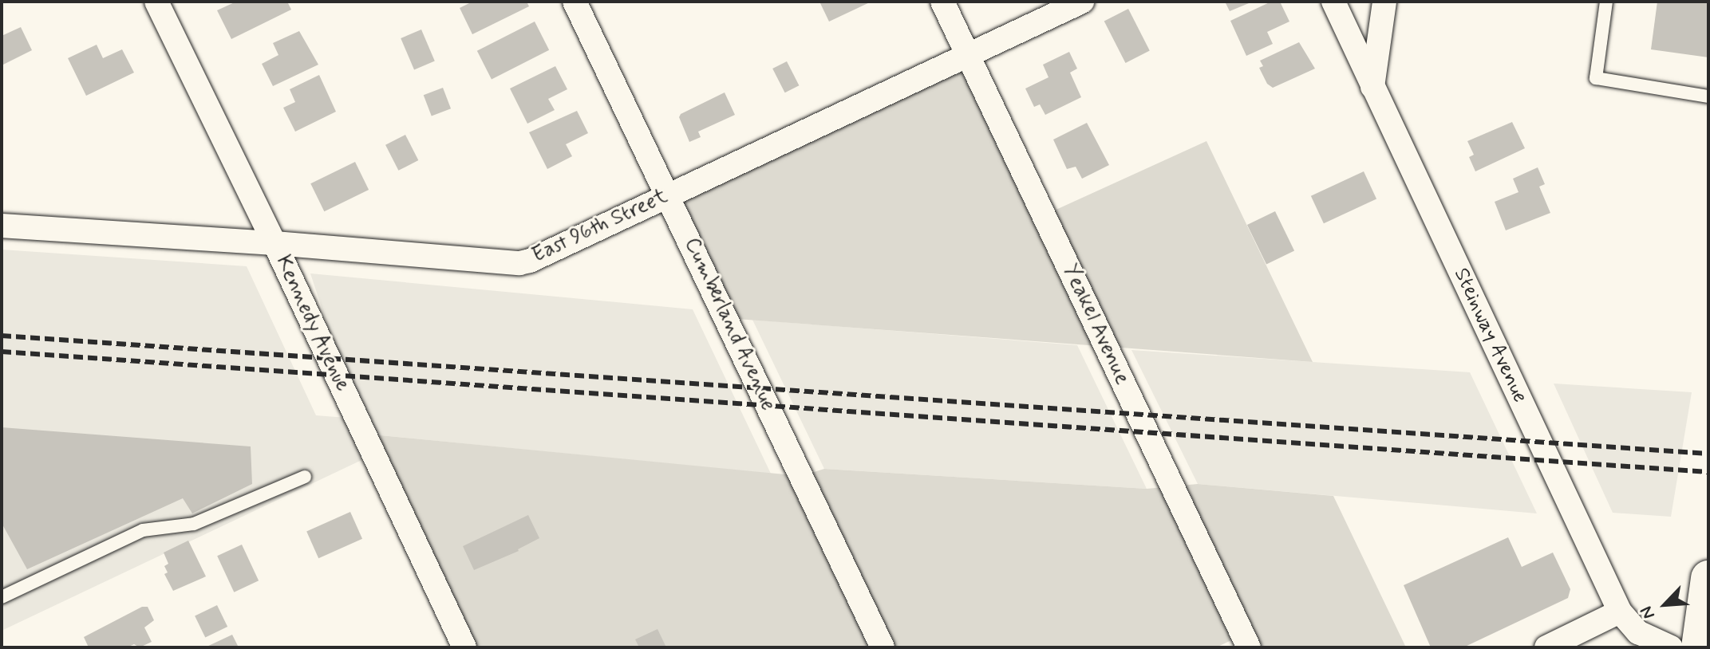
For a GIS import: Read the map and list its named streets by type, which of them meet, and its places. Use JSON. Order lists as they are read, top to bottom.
{
  "streets": {
    "street": [
      "East 96th Street",
      "Kennedy Avenue",
      "Cumberland Avenue",
      "Yeakel Avenue",
      "Steinway Avenue"
    ]
  },
  "crossings": [
    ["East 96th Street", "Kennedy Avenue"],
    ["East 96th Street", "Cumberland Avenue"],
    ["East 96th Street", "Yeakel Avenue"]
  ],
  "north": "bottom left"
}
